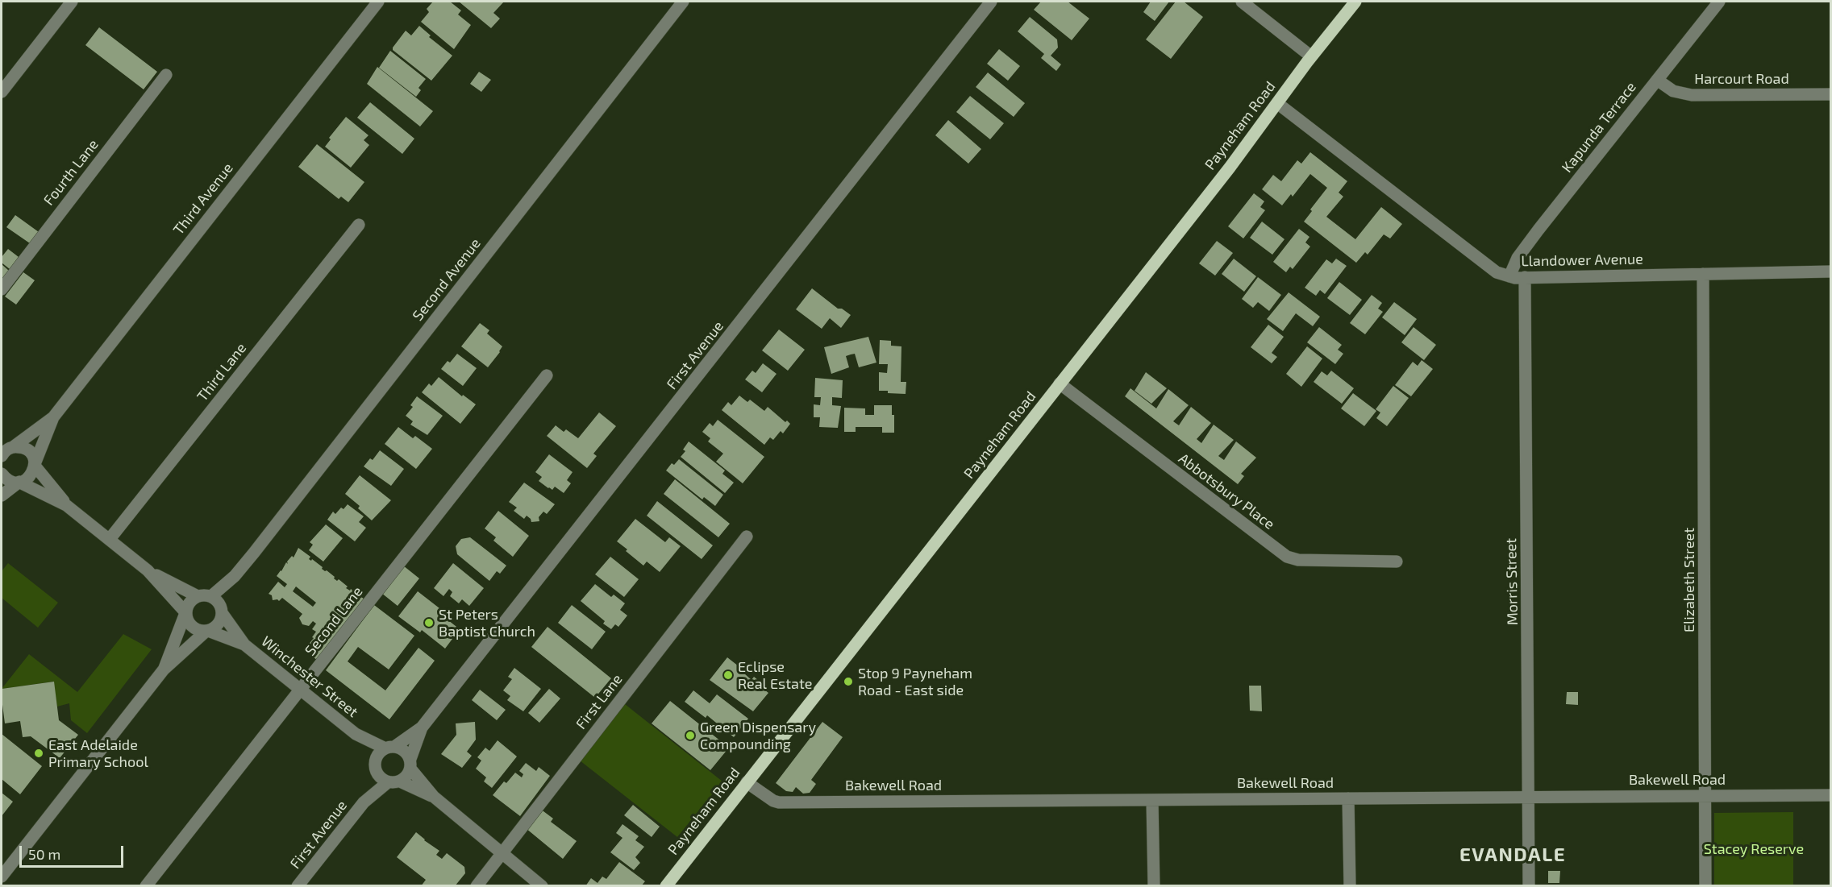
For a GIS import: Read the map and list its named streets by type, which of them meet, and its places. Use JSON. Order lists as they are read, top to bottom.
{
  "streets": {
    "main road": ["Payneham Road"],
    "street": [
      "Harcourt Road",
      "Kapunda Terrace",
      "Fourth Lane",
      "Third Avenue",
      "Llandower Avenue",
      "Second Avenue",
      "First Avenue",
      "Third Lane",
      "Abbotsbury Place",
      "Elizabeth Street",
      "Morris Street",
      "Second Lane",
      "Winchester Street",
      "First Lane",
      "Bakewell Road"
    ]
  },
  "crossings": [
    ["Harcourt Road", "Kapunda Terrace"],
    ["Payneham Road", "Llandower Avenue"],
    ["Payneham Road", "Abbotsbury Place"],
    ["Payneham Road", "Bakewell Road"],
    ["Kapunda Terrace", "Llandower Avenue"],
    ["Llandower Avenue", "Elizabeth Street"],
    ["Llandower Avenue", "Morris Street"],
    ["Second Avenue", "Winchester Street"],
    ["First Avenue", "Winchester Street"],
    ["Elizabeth Street", "Bakewell Road"],
    ["Morris Street", "Bakewell Road"],
    ["Second Lane", "Winchester Street"]
  ],
  "districts": ["EVANDALE"],
  "parks": ["Stacey Reserve"],
  "places": [
    "St Peters Baptist Church",
    "Eclipse Real Estate",
    "Stop 9 Payneham Road - East side",
    "Green Dispensary Compounding",
    "East Adelaide Primary School"
  ],
  "scale_bar": "50 m"
}
